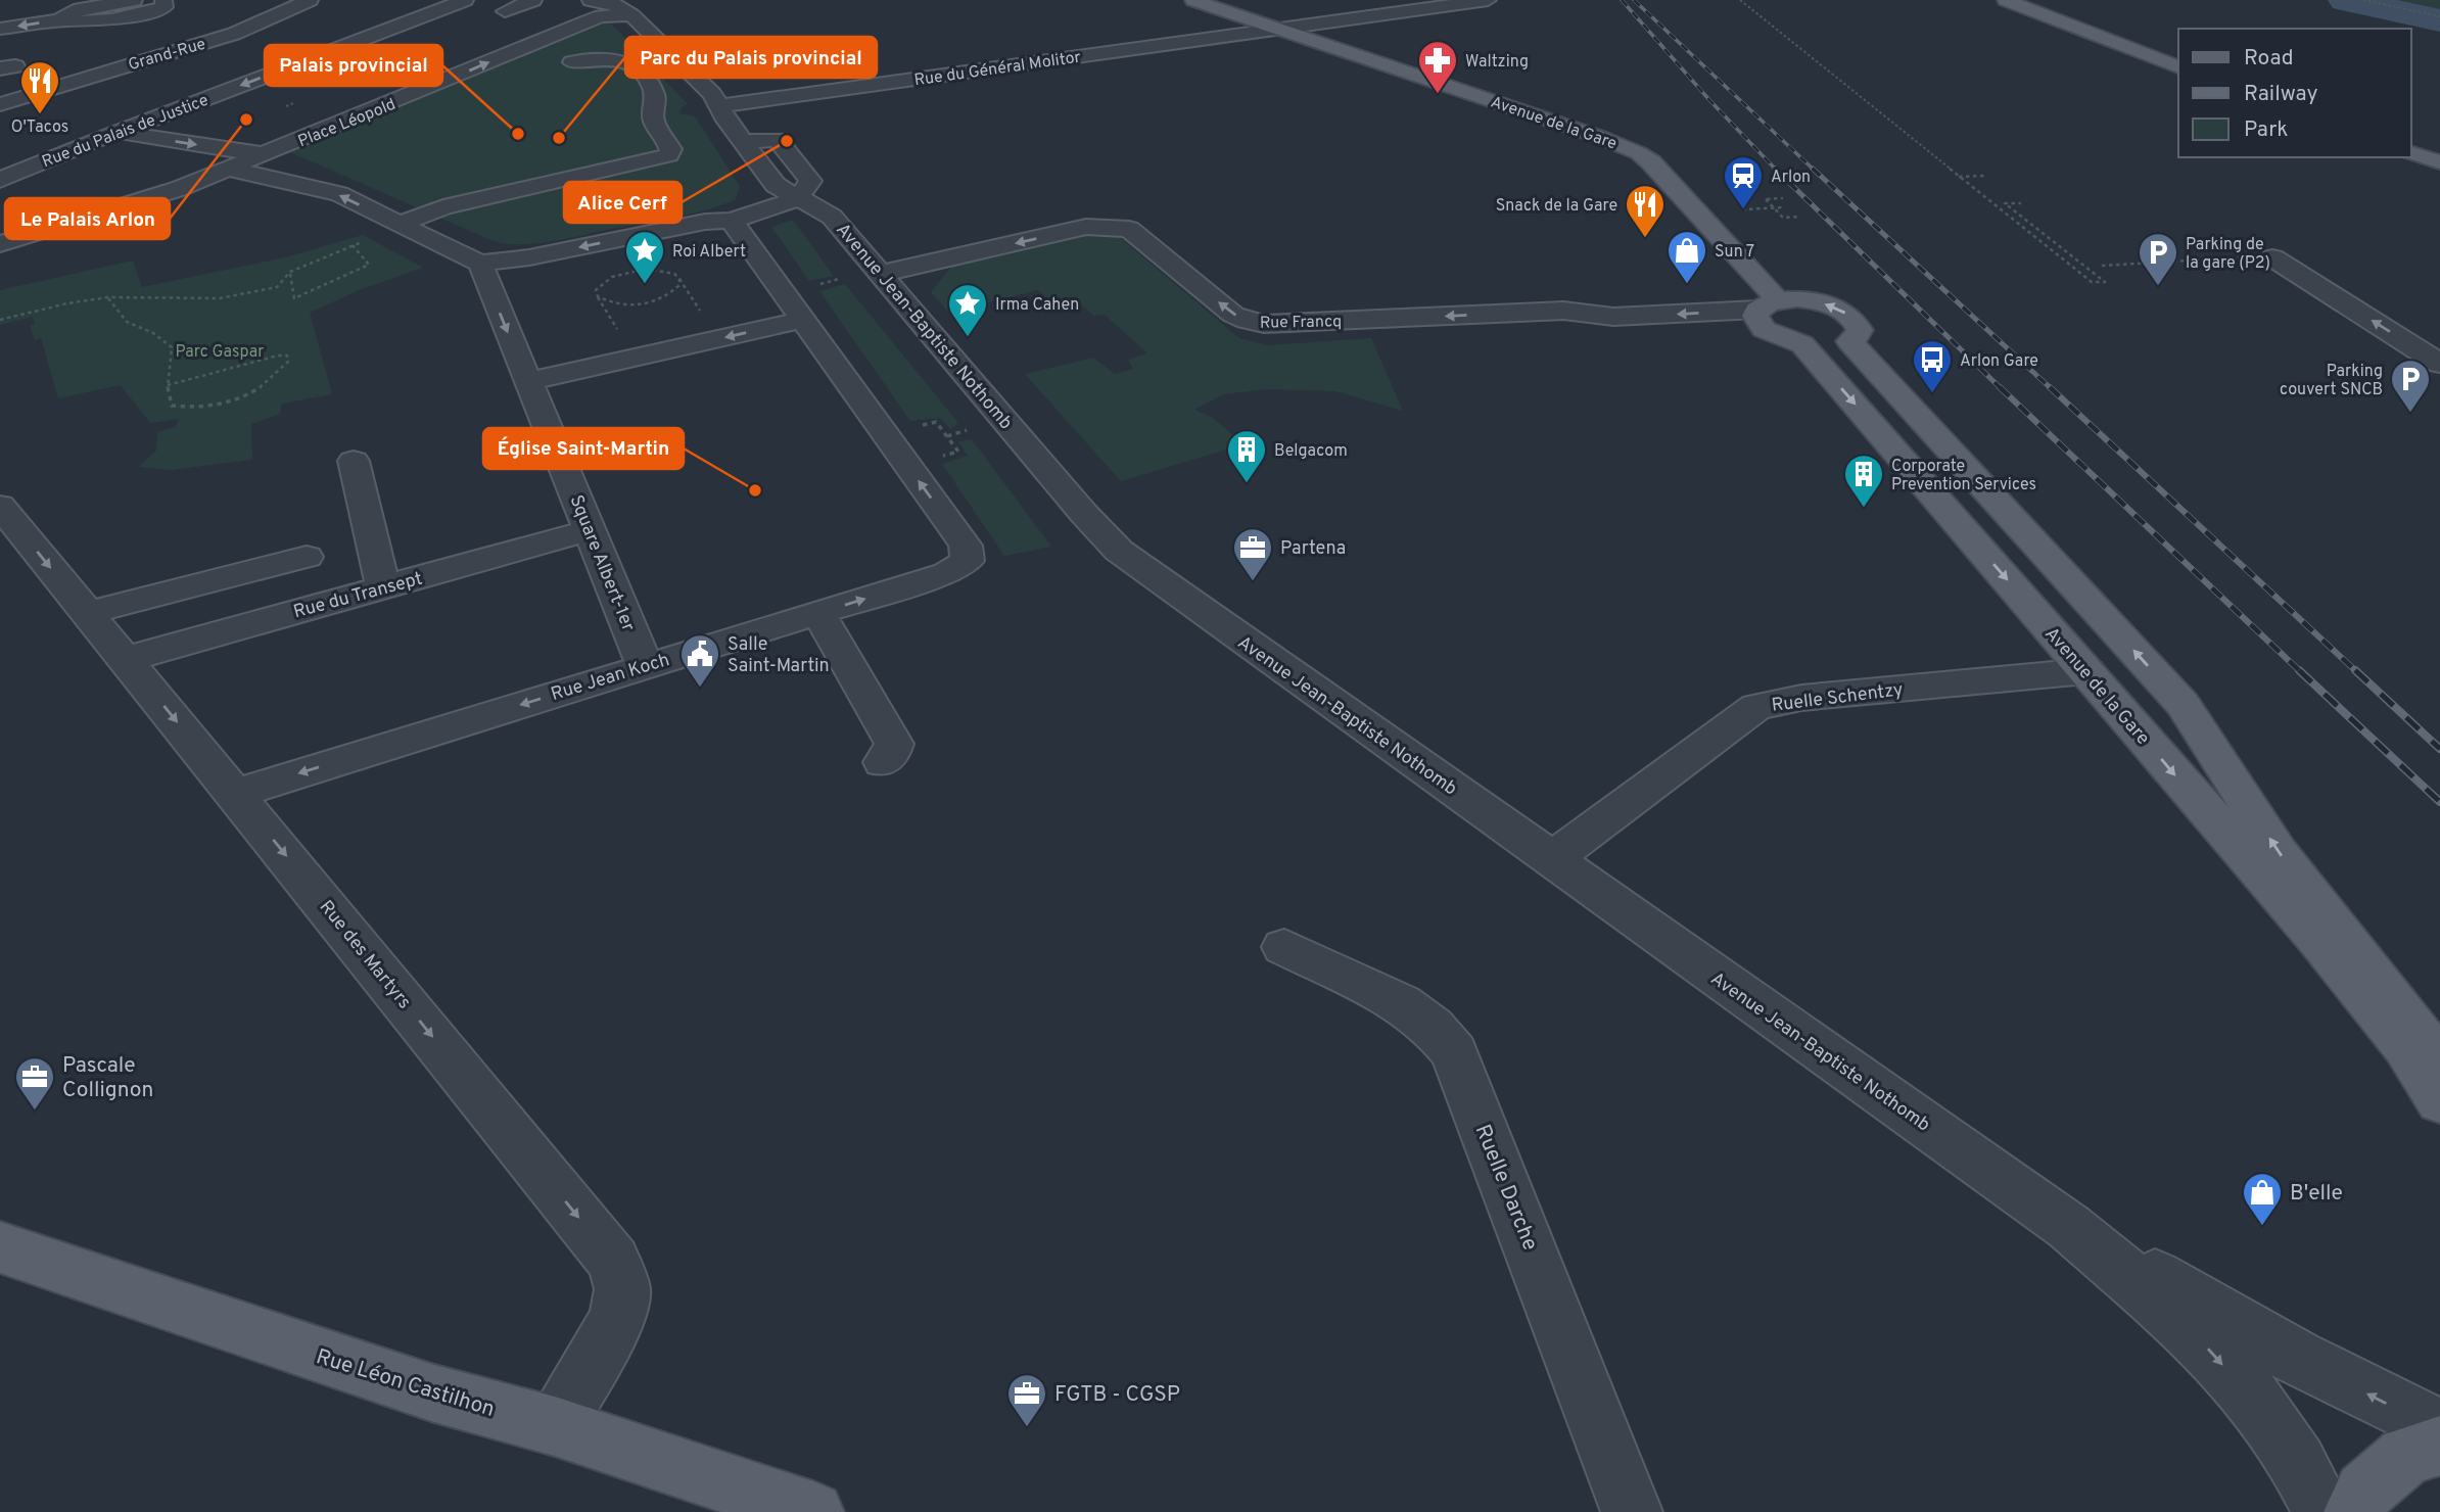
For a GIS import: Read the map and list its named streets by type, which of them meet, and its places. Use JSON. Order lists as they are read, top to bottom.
{
  "streets": {
    "main road": ["Avenue de la Gare", "Rue Léon Castilhon"],
    "street": [
      "Grand-Rue",
      "Rue du Général Molitor",
      "Place Léopold",
      "Rue du Palais de Justice",
      "Rue Francq",
      "Avenue Jean-Baptiste Nothomb",
      "Square Albert-1er",
      "Rue du Transept",
      "Rue Jean Koch",
      "Ruelle Schentzy",
      "Rue des Martyrs",
      "Ruelle Darche"
    ]
  },
  "crossings": [
    ["Rue du Général Molitor", "Avenue de la Gare"],
    ["Avenue de la Gare", "Rue Francq"],
    ["Avenue de la Gare", "Ruelle Schentzy"],
    ["Rue Francq", "Avenue Jean-Baptiste Nothomb"],
    ["Avenue Jean-Baptiste Nothomb", "Ruelle Schentzy"],
    ["Square Albert-1er", "Rue du Transept"],
    ["Square Albert-1er", "Rue Jean Koch"],
    ["Rue du Transept", "Rue des Martyrs"],
    ["Rue Jean Koch", "Rue des Martyrs"],
    ["Rue des Martyrs", "Rue Léon Castilhon"]
  ],
  "one_way": ["Rue Francq", "Rue des Martyrs"],
  "parks": ["Parc Gaspar"],
  "places": {
    "pharmacy": ["Waltzing"],
    "restaurant": ["O'Tacos", "Snack de la Gare"],
    "other": [
      "Le Palais Arlon",
      "Palais provincial",
      "Parc du Palais provincial",
      "Alice Cerf",
      "Église Saint-Martin"
    ],
    "station": ["Arlon"],
    "place": ["Roi Albert", "Irma Cahen"],
    "shop": ["Sun 7", "B'elle"],
    "parking": ["Parking de la gare (P2)", "Parking couvert SNCB"],
    "bus stop": ["Arlon Gare"],
    "building": ["Belgacom", "Corporate Prevention Services"],
    "office": ["Partena", "Pascale Collignon", "FGTB - CGSP"],
    "public building": ["Salle Saint-Martin"]
  },
  "legend": ["Road", "Railway", "Park"]
}
